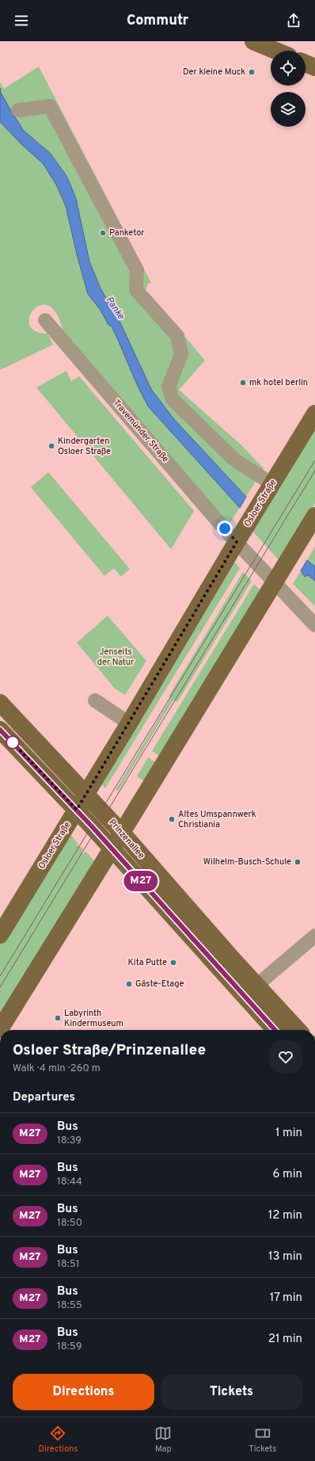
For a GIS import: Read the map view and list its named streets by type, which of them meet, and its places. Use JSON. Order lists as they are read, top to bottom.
{
  "streets": {
    "main road": ["Osloer Straße", "Prinzenallee"],
    "street": ["Travemünder Straße"]
  },
  "crossings": [
    ["Travemünder Straße", "Osloer Straße"],
    ["Osloer Straße", "Prinzenallee"]
  ],
  "water": ["Panke"],
  "parks": ["Jenseits der Natur"],
  "places": [
    "Der kleine Muck",
    "Panketor",
    "mk hotel berlin",
    "Kindergarten Osloer Straße",
    "Altes Umspannwerk Christiania",
    "Wilhelm-Busch-Schule",
    "Kita Putte",
    "Gäste-Etage",
    "Labyrinth Kindermuseum"
  ],
  "lines": ["bus line M27"],
  "page": {
    "header": "Commutr",
    "on_map": "M27",
    "heading": [
      ["Osloer Straße/Prinzenallee", "Walk · 4 min · 260 m"],
      "Departures"
    ],
    "list": [
      {
        "mark": "M27",
        "name": "Bus",
        "note": "18:39",
        "value": "1 min"
      },
      {
        "mark": "M27",
        "name": "Bus",
        "note": "18:44",
        "value": "6 min"
      },
      {
        "mark": "M27",
        "name": "Bus",
        "note": "18:50",
        "value": "12 min"
      },
      {
        "mark": "M27",
        "name": "Bus",
        "note": "18:51",
        "value": "13 min"
      },
      {
        "mark": "M27",
        "name": "Bus",
        "note": "18:55",
        "value": "17 min"
      },
      {
        "mark": "M27",
        "name": "Bus",
        "note": "18:59",
        "value": "21 min"
      }
    ],
    "buttons": ["Directions", "Tickets"],
    "tabs": ["Directions", "Map", "Tickets"]
  }
}
